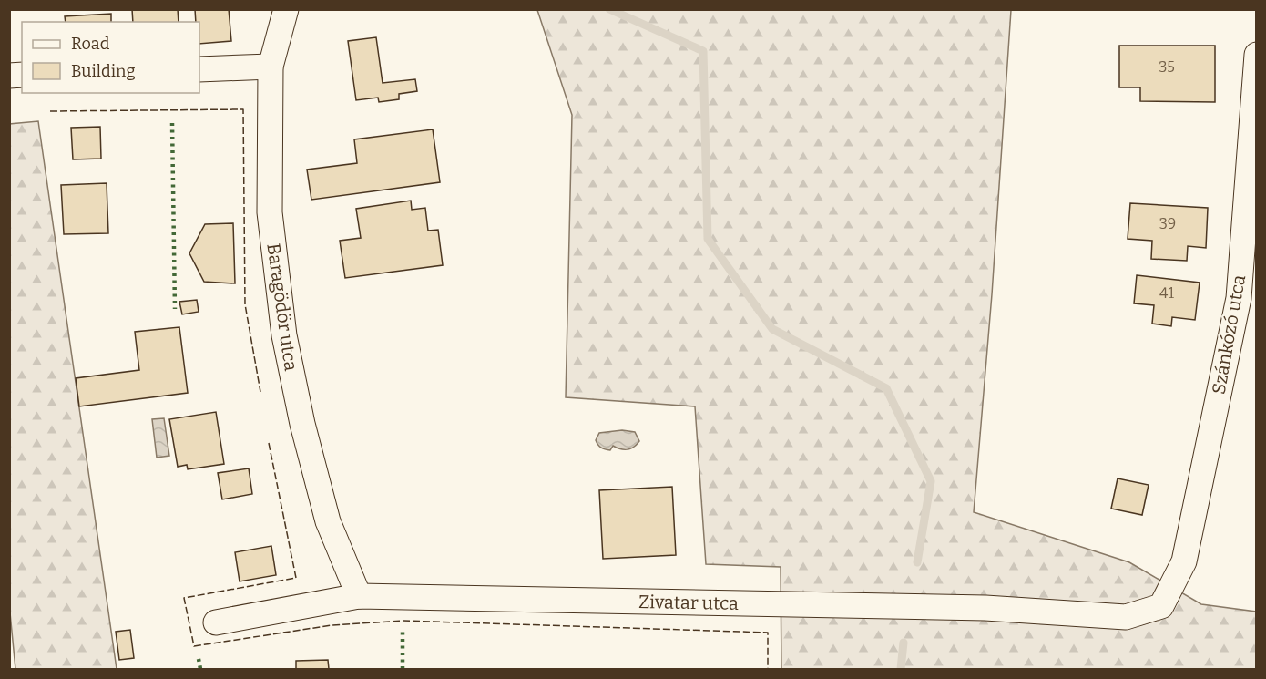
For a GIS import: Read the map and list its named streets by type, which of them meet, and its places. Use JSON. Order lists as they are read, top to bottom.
{
  "streets": {
    "street": ["Baragödör utca", "Szánkózó utca", "Zivatar utca"]
  },
  "crossings": [
    ["Baragödör utca", "Zivatar utca"],
    ["Szánkózó utca", "Zivatar utca"]
  ],
  "house_numbers": ["35", "39", "41"],
  "legend": ["Road", "Building"]
}
